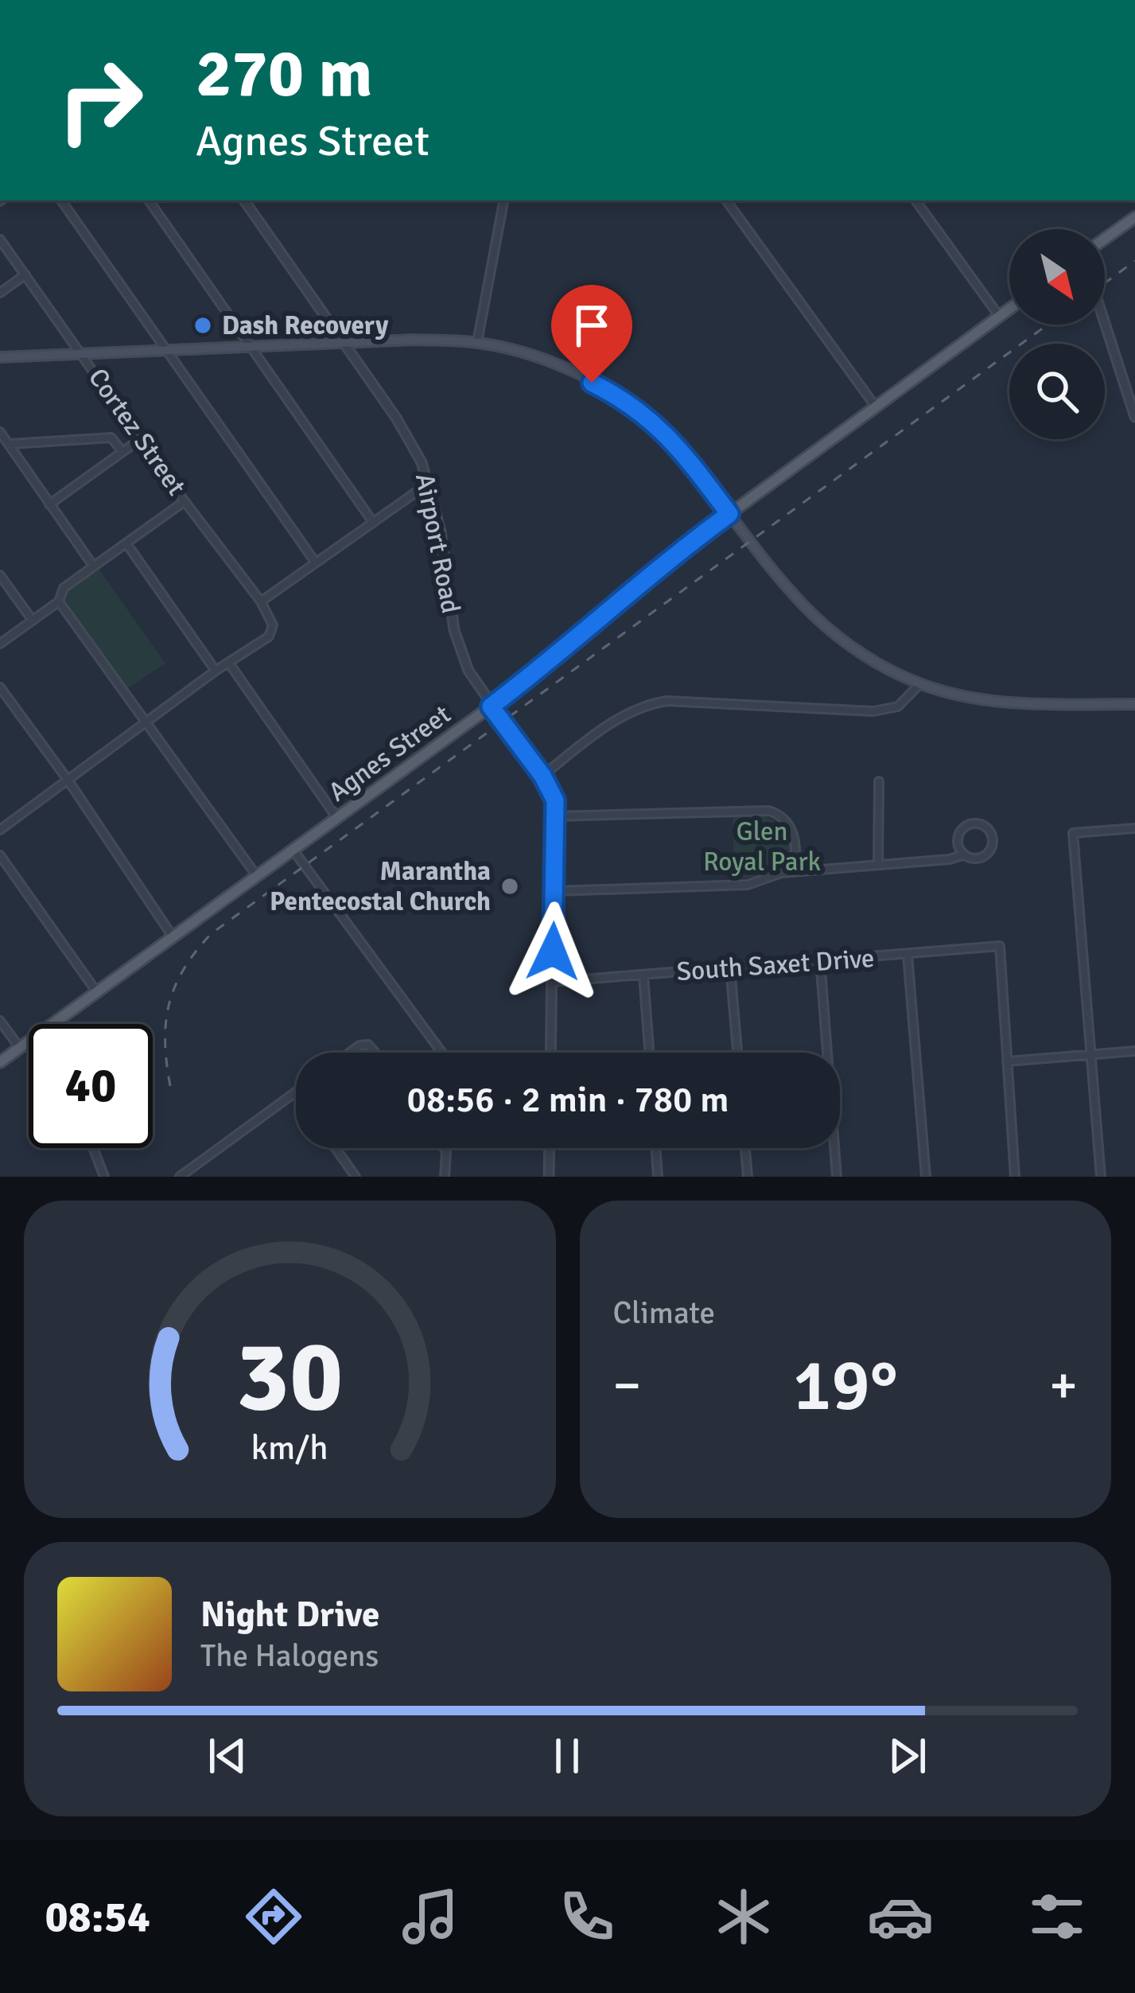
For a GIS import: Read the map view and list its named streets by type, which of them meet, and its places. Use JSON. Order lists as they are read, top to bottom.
{
  "streets": {
    "main road": ["Agnes Street"],
    "street": ["Cortez Street", "Airport Road", "South Saxet Drive"]
  },
  "crossings": [
    ["Airport Road", "Agnes Street"]
  ],
  "parks": ["Glen Royal Park"],
  "places": ["Dash Recovery", "Marantha Pentecostal Church"],
  "north": "bottom right",
  "page": {
    "turn": ["270 m", "Agnes Street"],
    "limit": "40",
    "trip": "08:56 · 2 min · 780 m",
    "tile": "Climate",
    "heat": ["−", "19°", "+"],
    "song": ["Night Drive", "The Halogens"],
    "tabs": "08:54",
    "gauge": ["30", "km/h"]
  }
}
